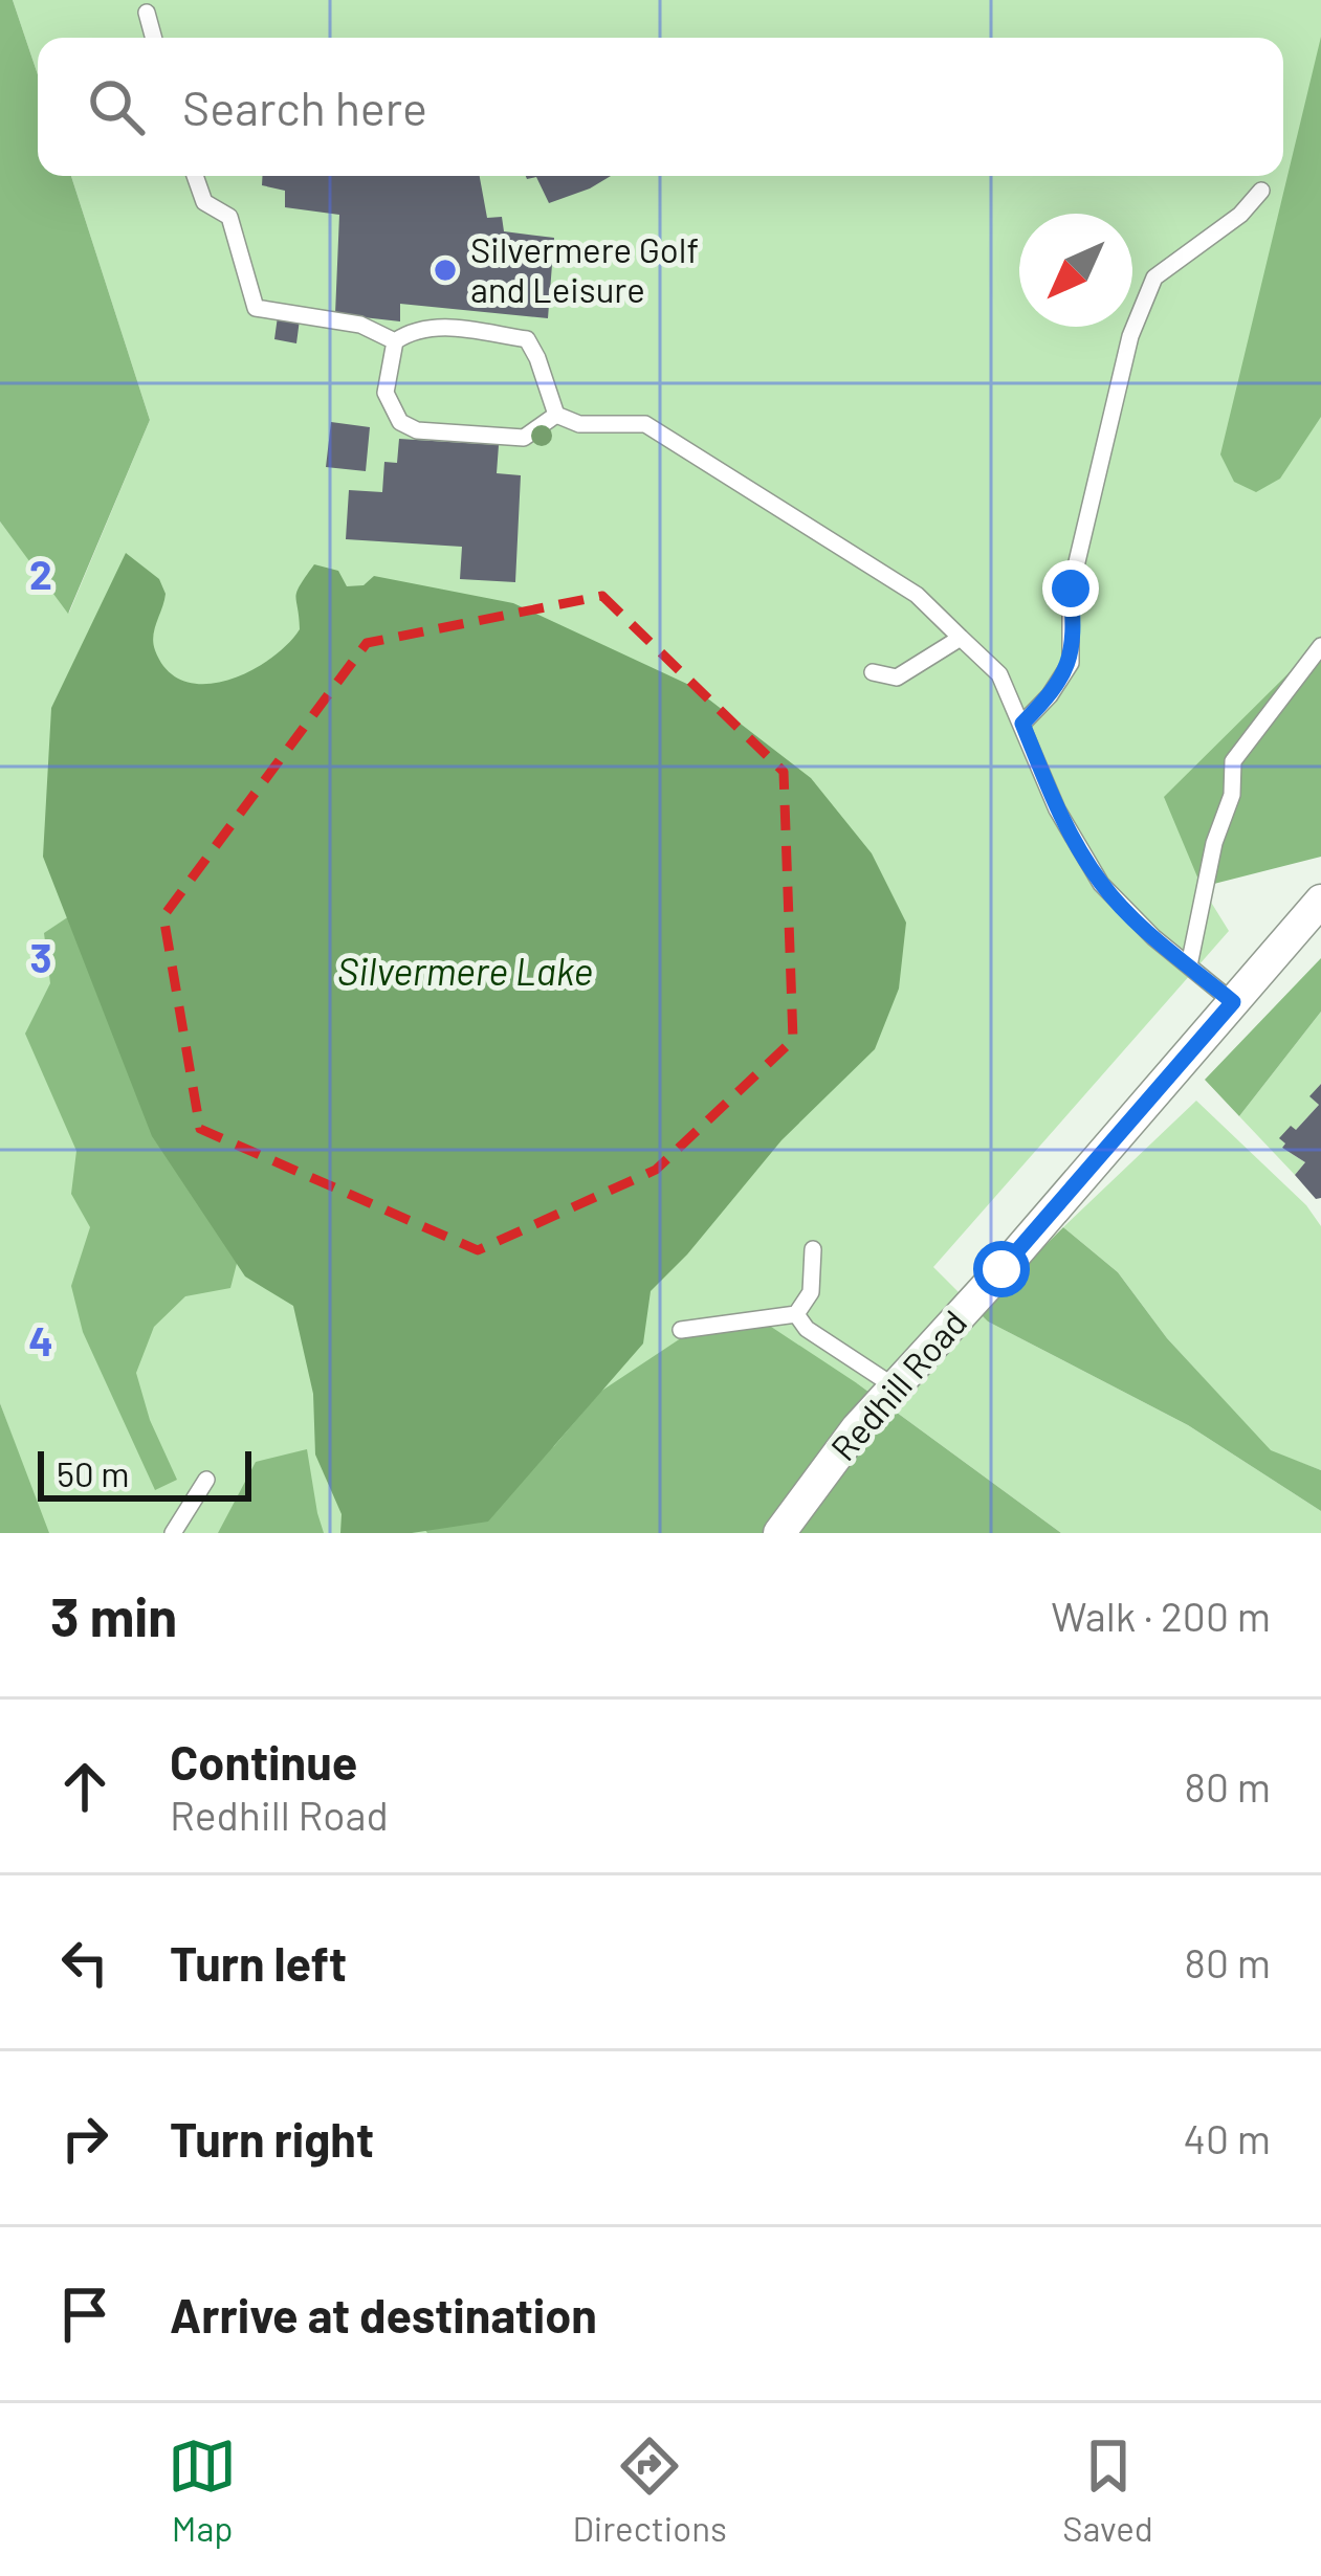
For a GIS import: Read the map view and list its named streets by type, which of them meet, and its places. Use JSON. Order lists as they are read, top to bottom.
{
  "streets": {
    "street": ["Redhill Road"]
  },
  "water": ["Silvermere Lake"],
  "places": ["Silvermere Golf and Leisure"],
  "scale_bar": "50 m",
  "north": "bottom left",
  "page": {
    "search": "Search here",
    "scale": "50 m",
    "heading": ["3 min", "Walk · 200 m"],
    "list": [
      ["Continue", "Redhill Road", "80 m"],
      ["Turn left", "80 m"],
      ["Turn right", "40 m"],
      "Arrive at destination"
    ],
    "nav": ["Map", "Directions", "Saved"]
  },
  "grid": {
    "rows": ["2", "3", "4"]
  }
}
